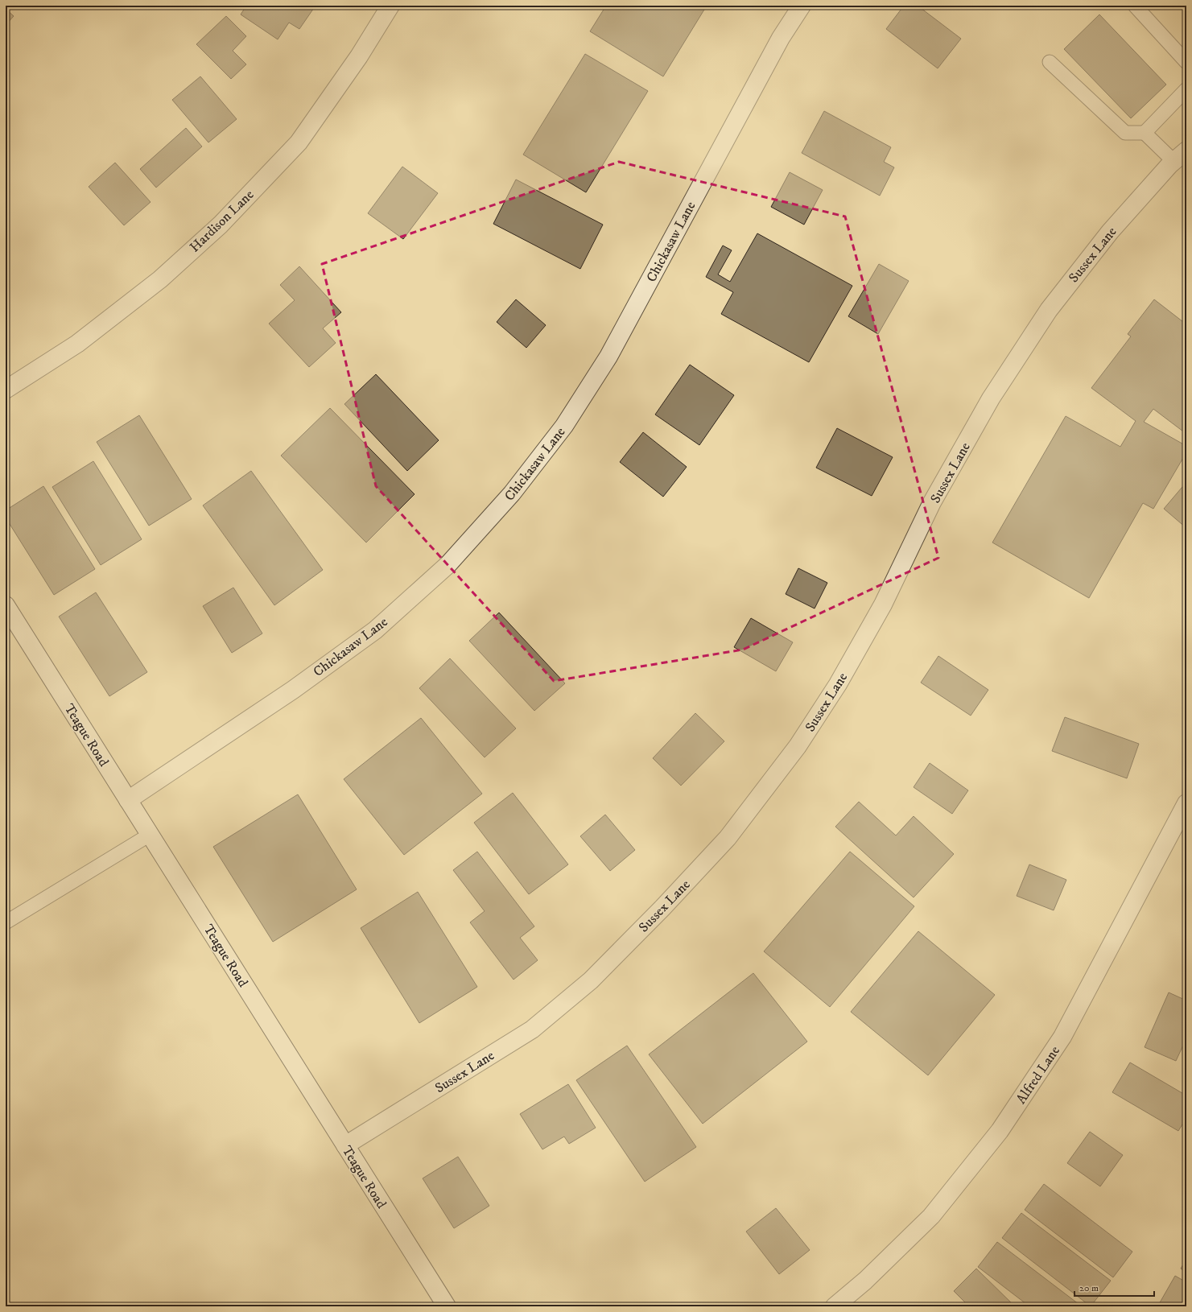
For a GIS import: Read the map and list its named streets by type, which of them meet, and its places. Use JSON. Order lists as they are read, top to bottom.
{
  "streets": {
    "street": [
      "Hardison Lane",
      "Chickasaw Lane",
      "Sussex Lane",
      "Teague Road",
      "Alfred Lane"
    ]
  },
  "crossings": [
    ["Chickasaw Lane", "Teague Road"],
    ["Sussex Lane", "Teague Road"]
  ],
  "scale_bar": "20 m"
}
